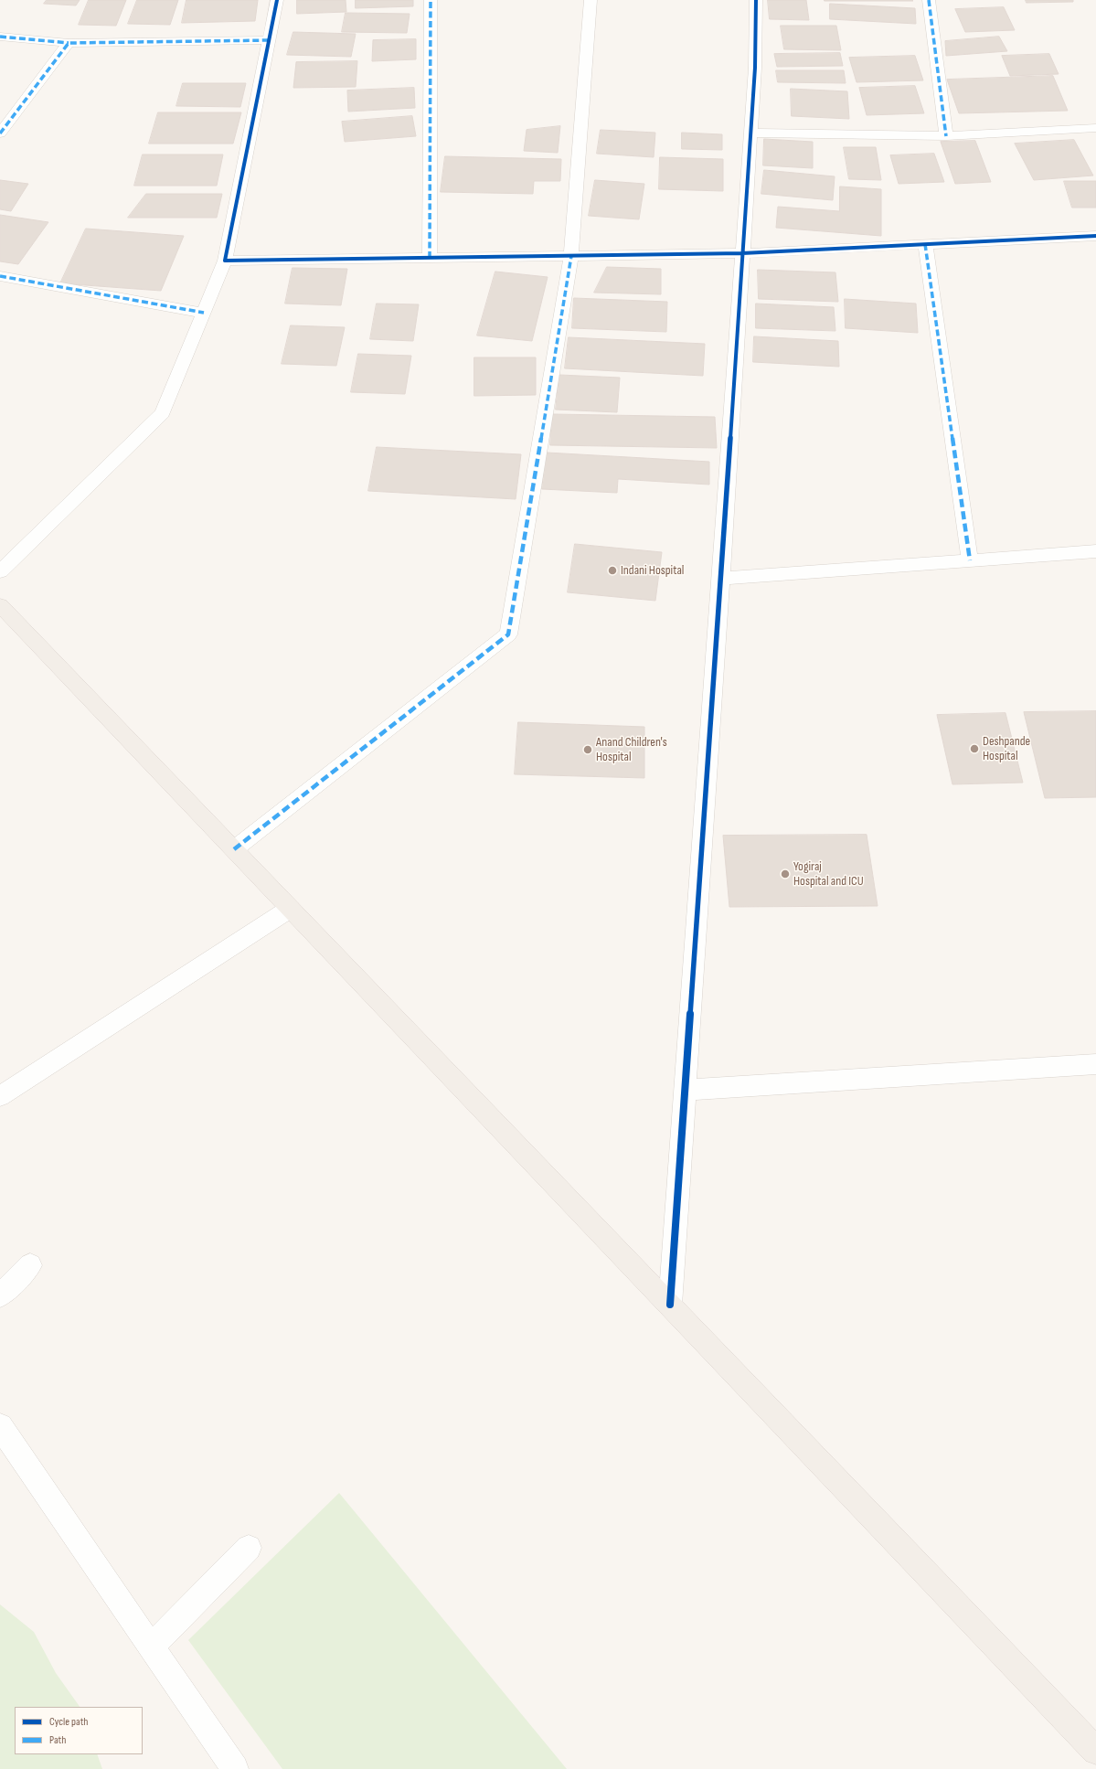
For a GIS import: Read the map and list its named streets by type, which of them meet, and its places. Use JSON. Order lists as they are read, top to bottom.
{
  "places": [
    "Indani Hospital",
    "Deshpande Hospital",
    "Anand Children's Hospital",
    "Yogiraj Hospital and ICU"
  ],
  "legend": ["Cycle path", "Path"]
}
